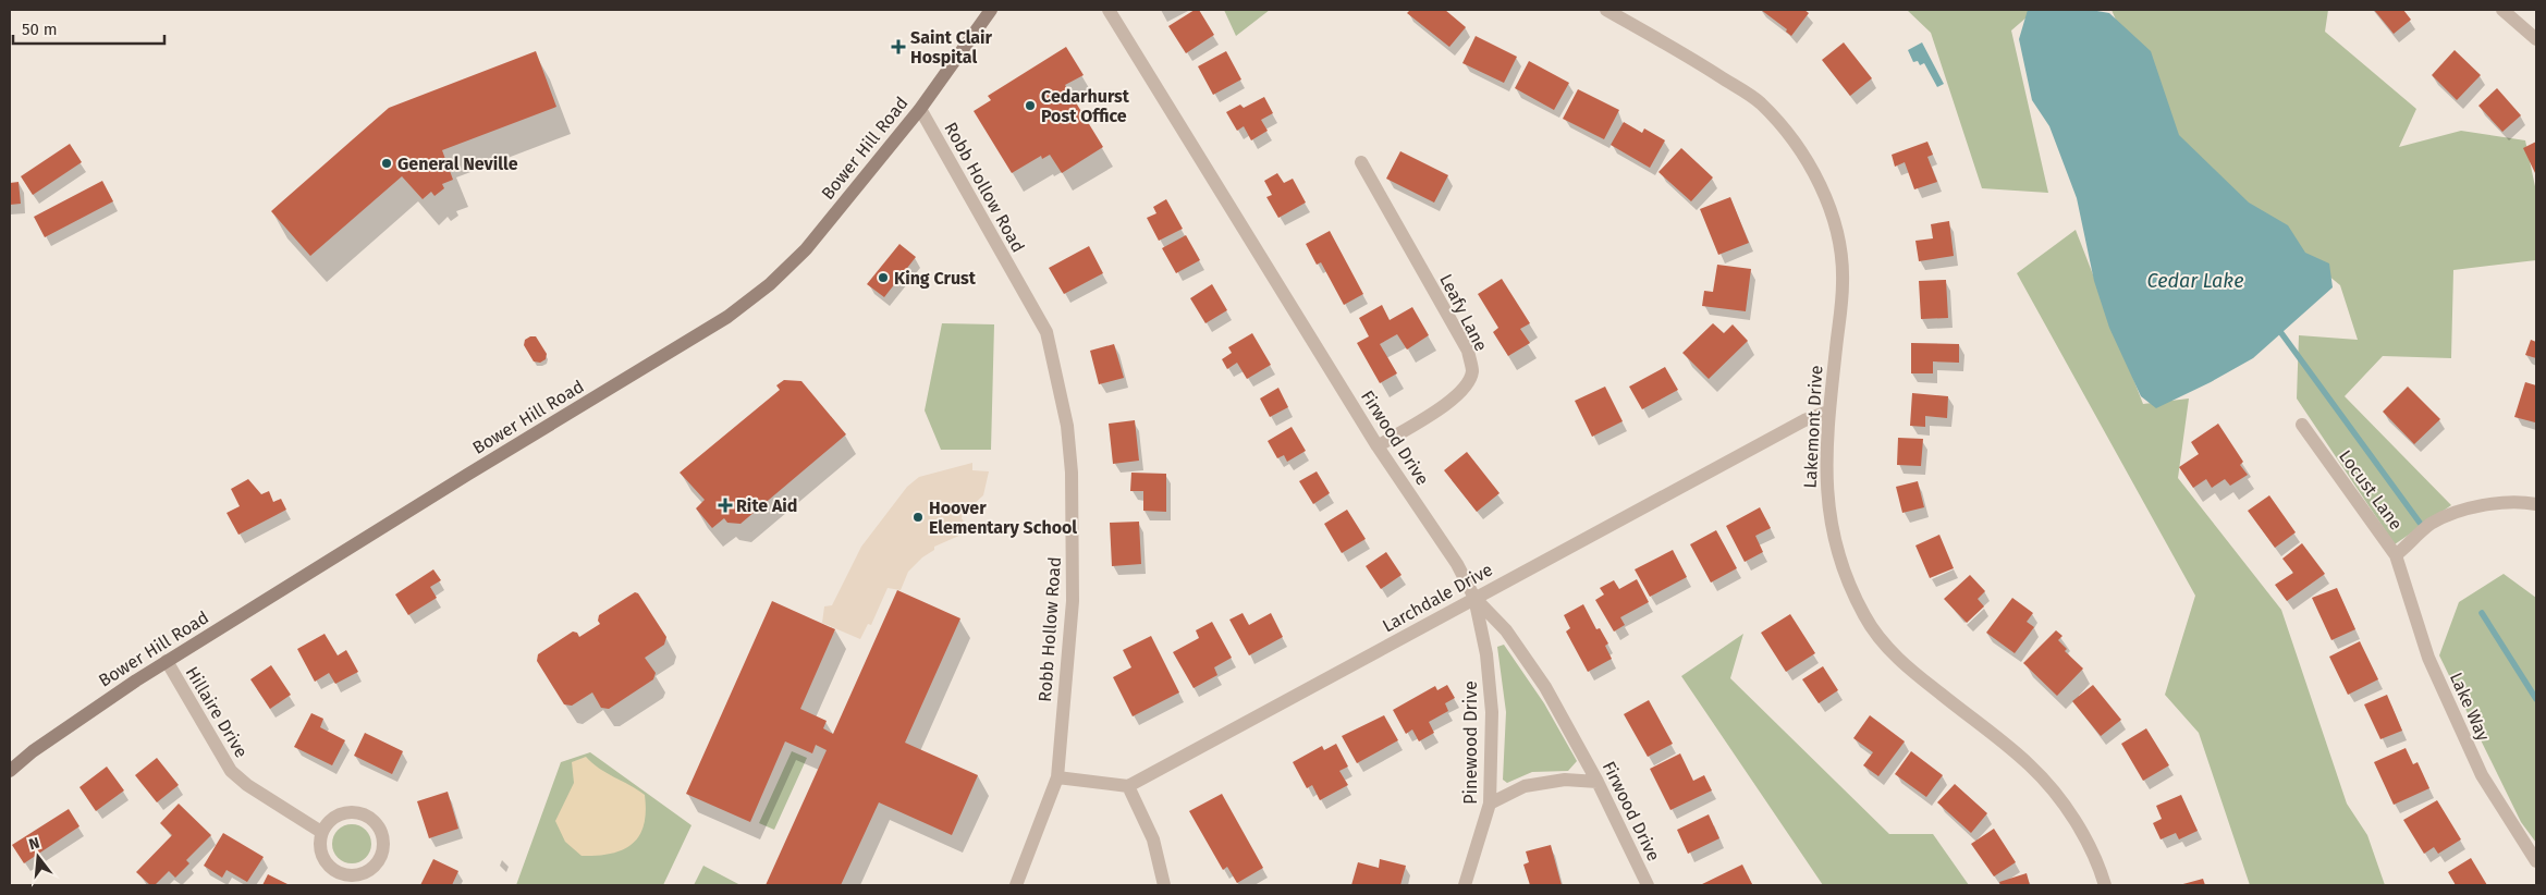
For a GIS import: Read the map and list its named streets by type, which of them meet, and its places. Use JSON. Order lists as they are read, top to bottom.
{
  "streets": {
    "main road": ["Bower Hill Road"],
    "street": [
      "Robb Hollow Road",
      "Leafy Lane",
      "Lakemont Drive",
      "Firwood Drive",
      "Locust Lane",
      "Larchdale Drive",
      "Lake Way",
      "Hillaire Drive",
      "Pinewood Drive"
    ]
  },
  "crossings": [
    ["Bower Hill Road", "Robb Hollow Road"],
    ["Bower Hill Road", "Hillaire Drive"],
    ["Leafy Lane", "Firwood Drive"],
    ["Lakemont Drive", "Larchdale Drive"],
    ["Firwood Drive", "Larchdale Drive"],
    ["Firwood Drive", "Pinewood Drive"],
    ["Locust Lane", "Lake Way"],
    ["Larchdale Drive", "Pinewood Drive"]
  ],
  "water": ["Cedar Lake"],
  "places": {
    "health": ["Saint Clair Hospital", "Rite Aid"],
    "other": [
      "Cedarhurst Post Office",
      "General Neville",
      "King Crust",
      "Hoover Elementary School"
    ]
  },
  "scale_bar": "50 m",
  "north": "top"
}
